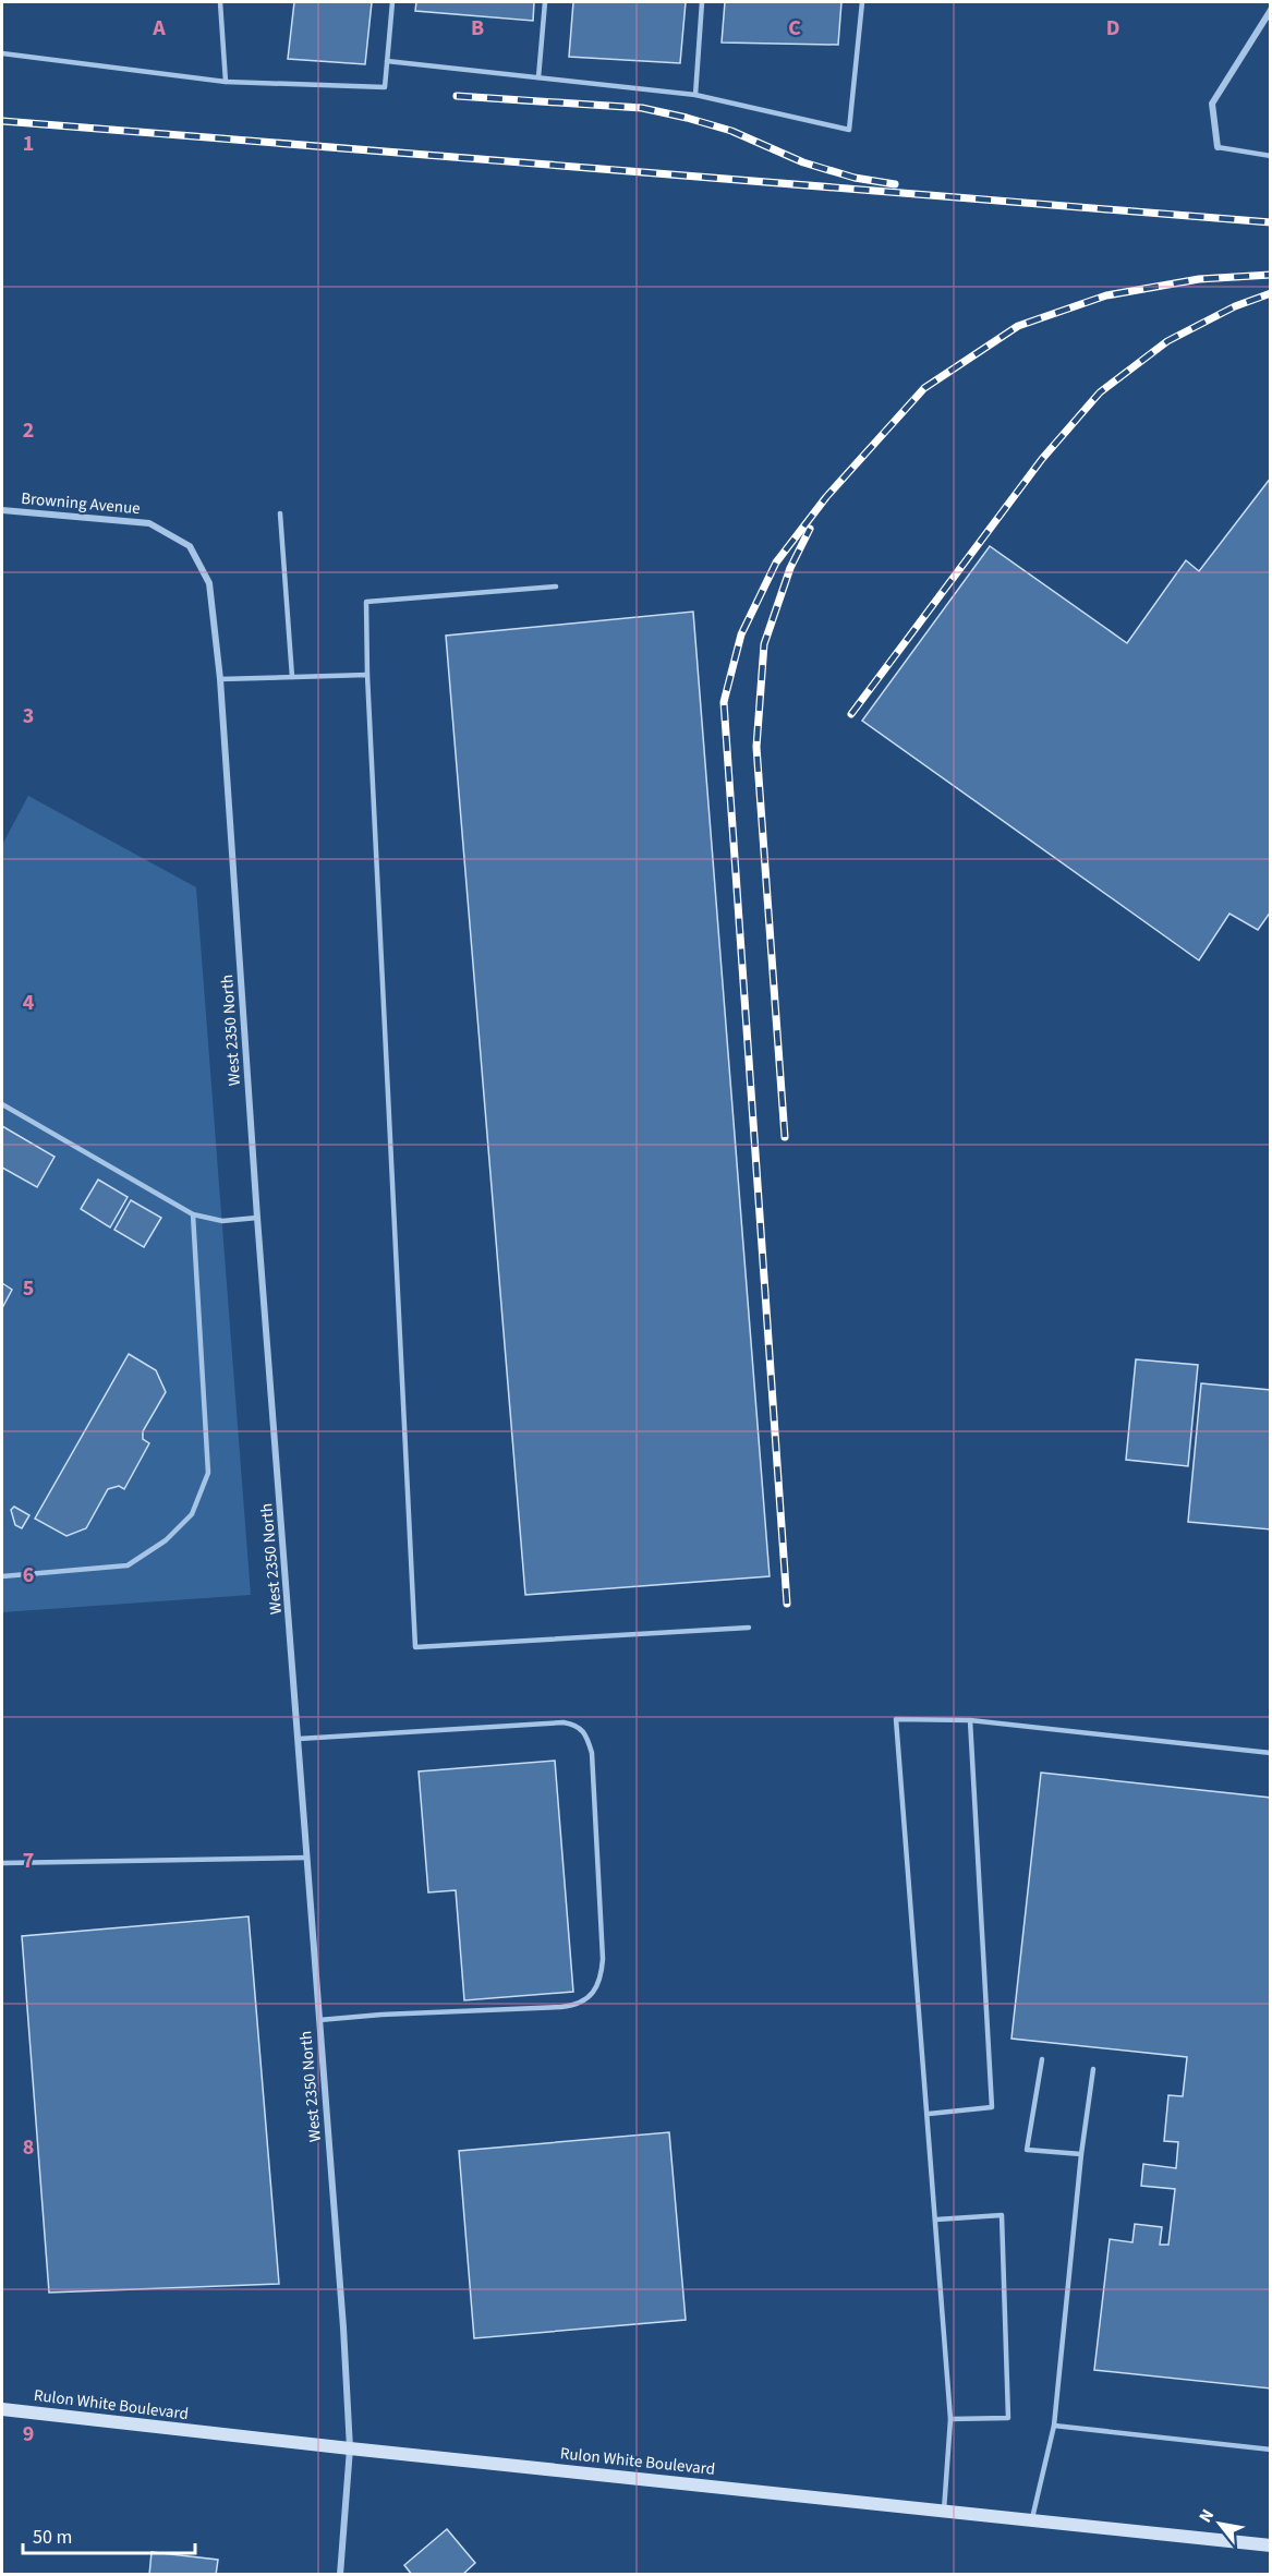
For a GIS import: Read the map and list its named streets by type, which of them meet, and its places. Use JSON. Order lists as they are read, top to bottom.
{
  "streets": {
    "street": ["Browning Avenue", "West 2350 North", "Rulon White Boulevard"]
  },
  "crossings": [
    ["Browning Avenue", "West 2350 North"],
    ["West 2350 North", "Rulon White Boulevard"]
  ],
  "scale_bar": "50 m",
  "north": "top left",
  "grid": {
    "columns": [
      "A",
      "B",
      "C",
      "D"
    ],
    "rows": [
      "1",
      "2",
      "3",
      "4",
      "5",
      "6",
      "7",
      "8",
      "9"
    ]
  }
}
